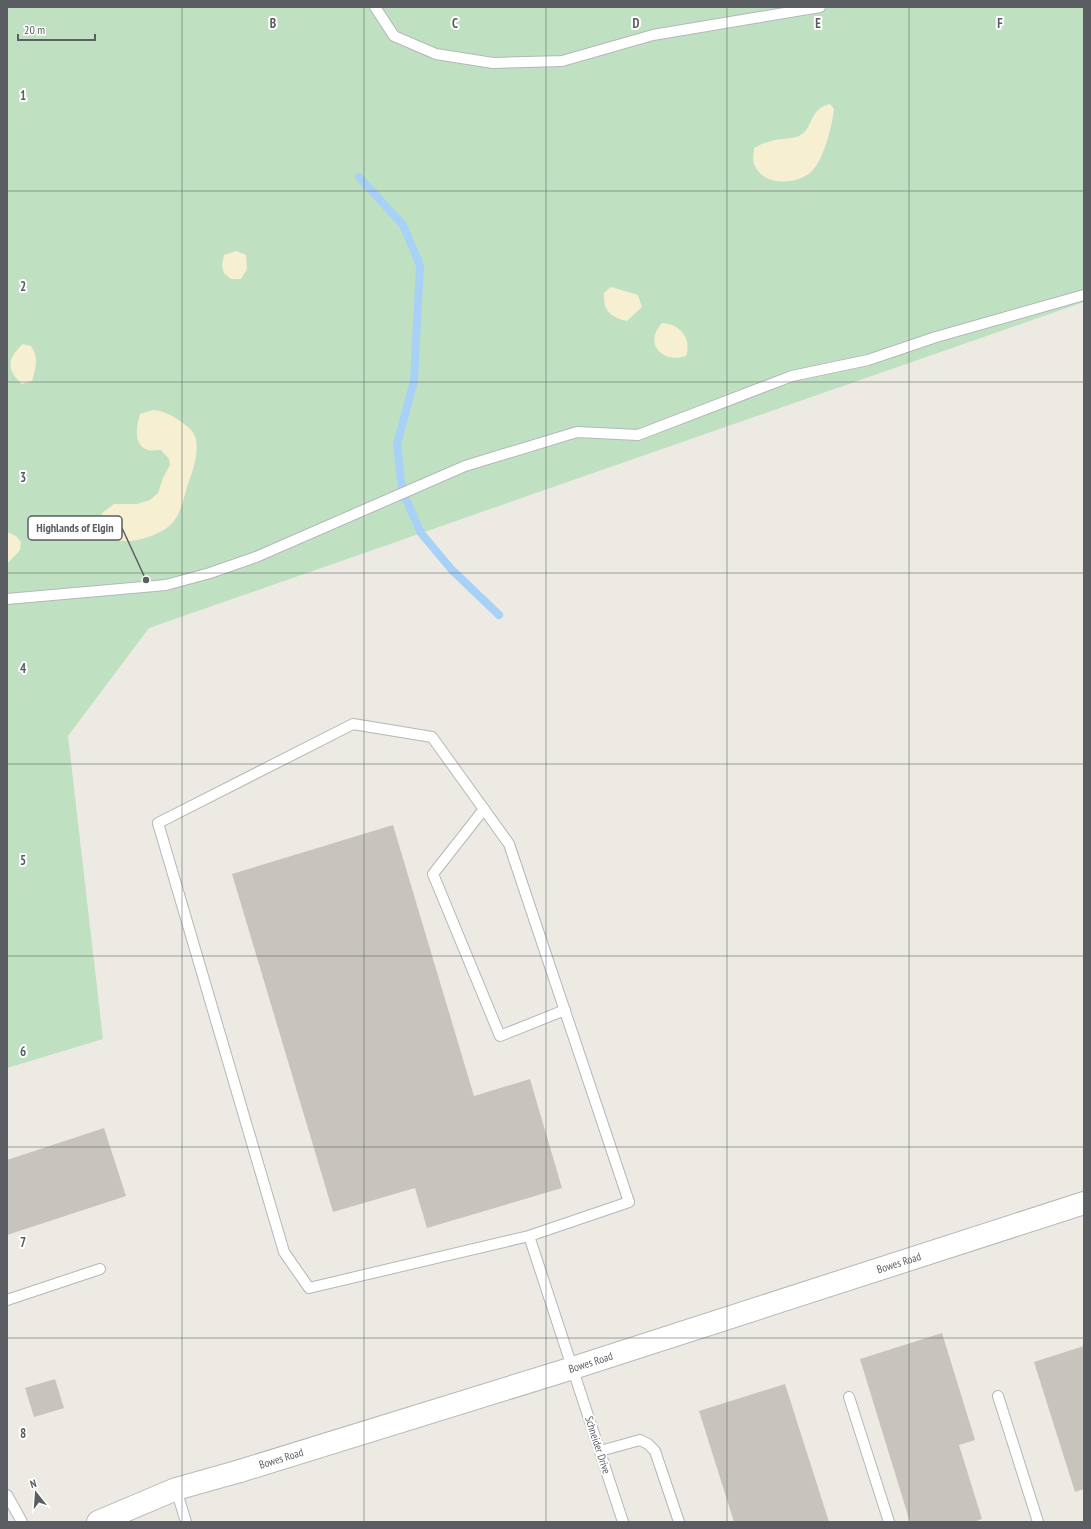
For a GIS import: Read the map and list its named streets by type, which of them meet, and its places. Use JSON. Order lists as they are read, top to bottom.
{
  "streets": {
    "street": ["Bowes Road"],
    "lane": ["Schneider Drive"]
  },
  "crossings": [
    ["Bowes Road", "Schneider Drive"]
  ],
  "places": ["Highlands of Elgin"],
  "scale_bar": "20 m",
  "north": "top",
  "grid": {
    "columns": [
      "B",
      "C",
      "D",
      "E",
      "F"
    ],
    "rows": [
      "1",
      "2",
      "3",
      "4",
      "5",
      "6",
      "7",
      "8"
    ]
  }
}
